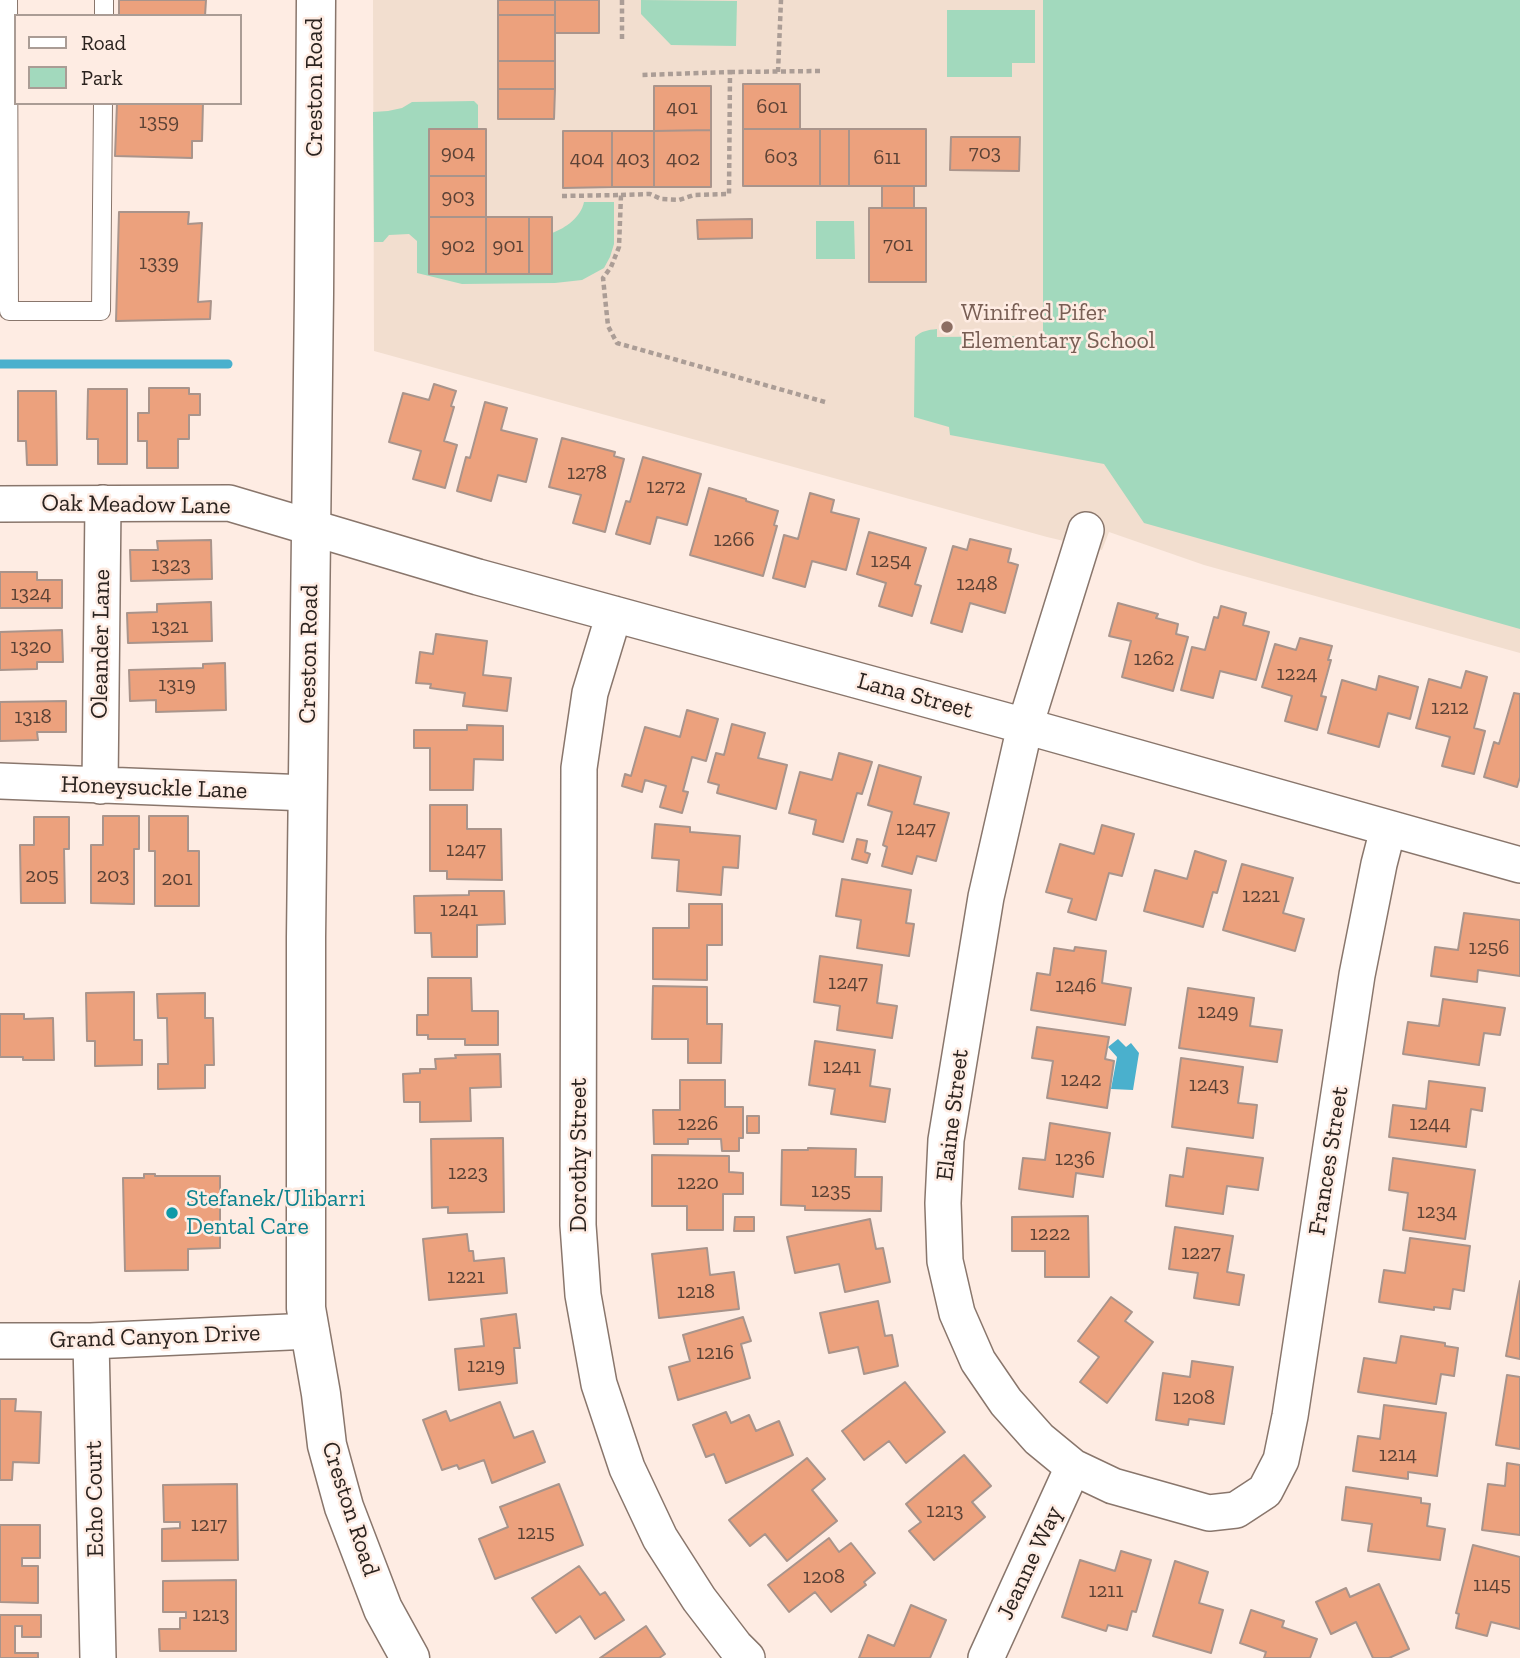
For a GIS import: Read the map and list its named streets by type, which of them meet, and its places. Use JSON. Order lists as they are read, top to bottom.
{
  "streets": {
    "main road": ["Creston Road"],
    "street": [
      "Oak Meadow Lane",
      "Oleander Lane",
      "Lana Street",
      "Honeysuckle Lane",
      "Elaine Street",
      "Dorothy Street",
      "Frances Street",
      "Grand Canyon Drive",
      "Echo Court",
      "Jeanne Way"
    ]
  },
  "crossings": [
    ["Creston Road", "Oak Meadow Lane"],
    ["Creston Road", "Lana Street"],
    ["Creston Road", "Honeysuckle Lane"],
    ["Creston Road", "Grand Canyon Drive"],
    ["Oak Meadow Lane", "Oleander Lane"],
    ["Oak Meadow Lane", "Lana Street"],
    ["Oleander Lane", "Honeysuckle Lane"],
    ["Lana Street", "Elaine Street"],
    ["Lana Street", "Dorothy Street"],
    ["Lana Street", "Frances Street"],
    ["Elaine Street", "Frances Street"],
    ["Elaine Street", "Jeanne Way"],
    ["Grand Canyon Drive", "Echo Court"]
  ],
  "places": ["Winifred Pifer Elementary School", "Stefanek/Ulibarri Dental Care"],
  "house_numbers": [
    "601",
    "401",
    "1359",
    "904",
    "703",
    "603",
    "611",
    "404",
    "403",
    "402",
    "903",
    "701",
    "902",
    "901",
    "1339",
    "1278",
    "1272",
    "1266",
    "1254",
    "1323",
    "1248",
    "1324",
    "1321",
    "1320",
    "1262",
    "1224",
    "1319",
    "1212",
    "1318",
    "1247",
    "1247",
    "205",
    "203",
    "201",
    "1221",
    "1241",
    "1256",
    "1247",
    "1246",
    "1249",
    "1241",
    "1242",
    "1243",
    "1226",
    "1244",
    "1236",
    "1223",
    "1220",
    "1235",
    "1234",
    "1222",
    "1227",
    "1221",
    "1218",
    "1216",
    "1219",
    "1208",
    "1214",
    "1213",
    "1217",
    "1215",
    "1208",
    "1145",
    "1211",
    "1213"
  ],
  "legend": ["Road", "Park"]
}
